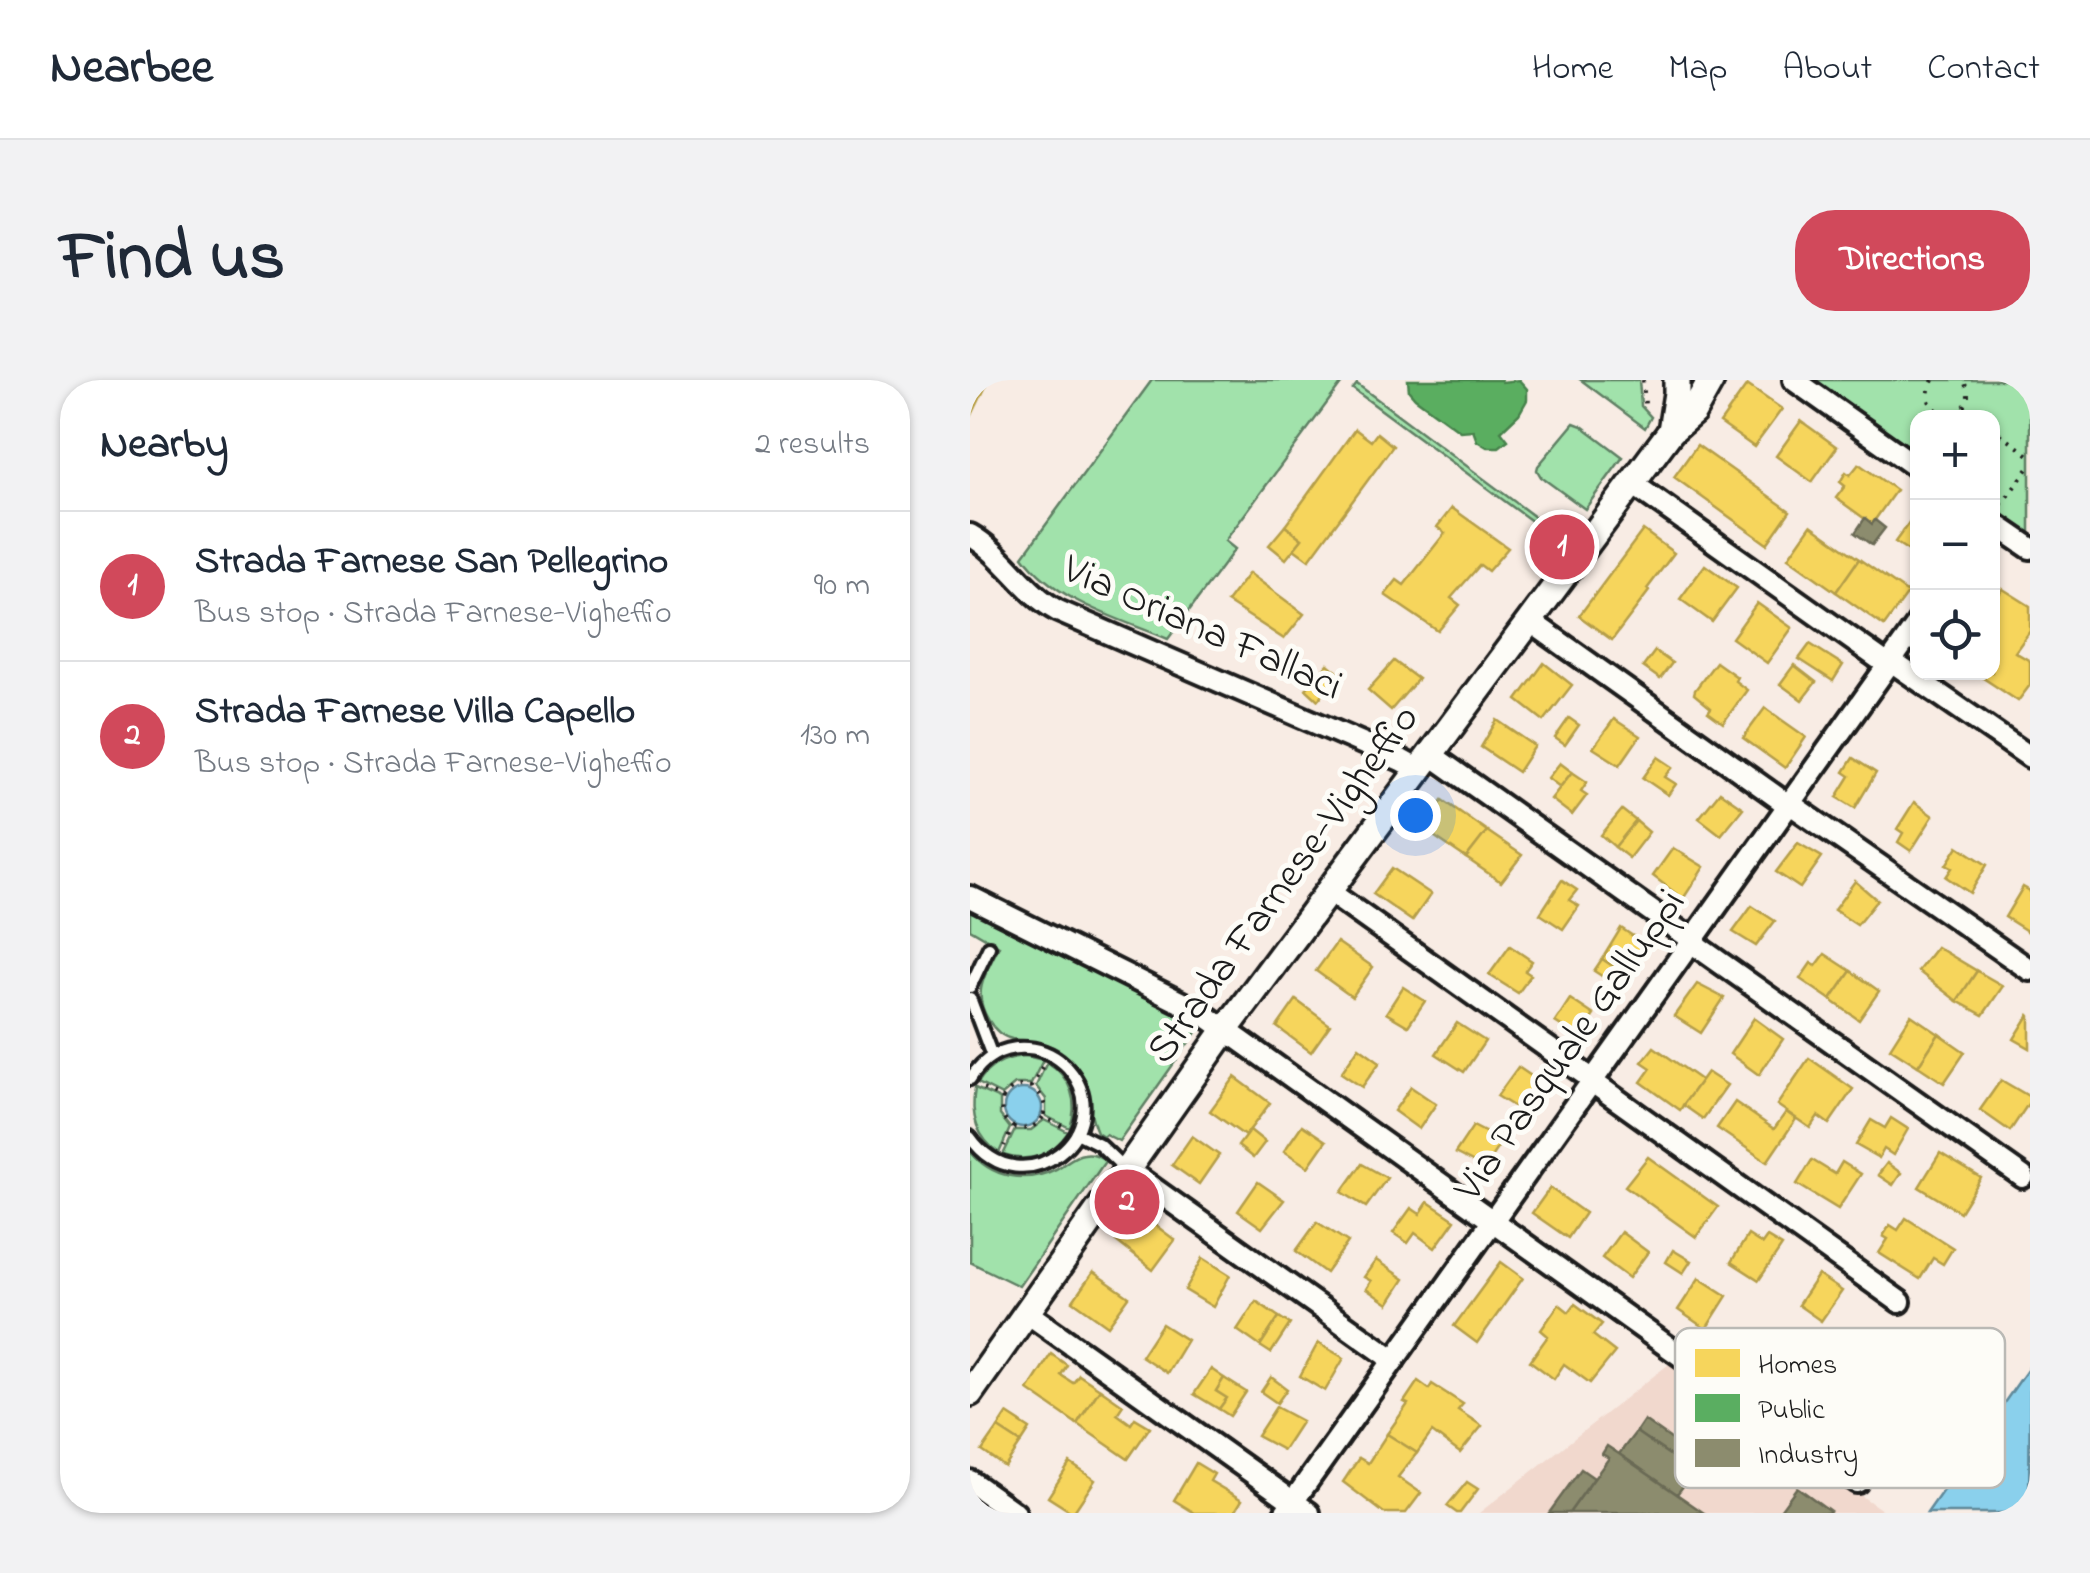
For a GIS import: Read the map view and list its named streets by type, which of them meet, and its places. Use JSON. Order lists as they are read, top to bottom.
{
  "streets": {
    "street": ["Via Oriana Fallaci", "Strada Farnese-Vigheffio", "Via Pasquale Galluppi"]
  },
  "crossings": [
    ["Via Oriana Fallaci", "Strada Farnese-Vigheffio"],
    ["Via Oriana Fallaci", "Via Pasquale Galluppi"]
  ],
  "legend": ["Homes", "Public", "Industry"],
  "page": {
    "header": "Nearbee",
    "nav": [
      "Home",
      "Map",
      "About",
      "Contact"
    ],
    "title": "Find us",
    "buttons": "Directions",
    "heading": ["Nearby", "2 results"],
    "map_buttons": ["+", "−"],
    "list": [
      {
        "mark": "1",
        "name": "Strada Farnese San Pellegrino",
        "note": "Bus stop · Strada Farnese-Vigheffio",
        "value": "90 m"
      },
      {
        "mark": "2",
        "name": "Strada Farnese Villa Capello",
        "note": "Bus stop · Strada Farnese-Vigheffio",
        "value": "130 m"
      }
    ],
    "pins": ["1", "2"]
  }
}
